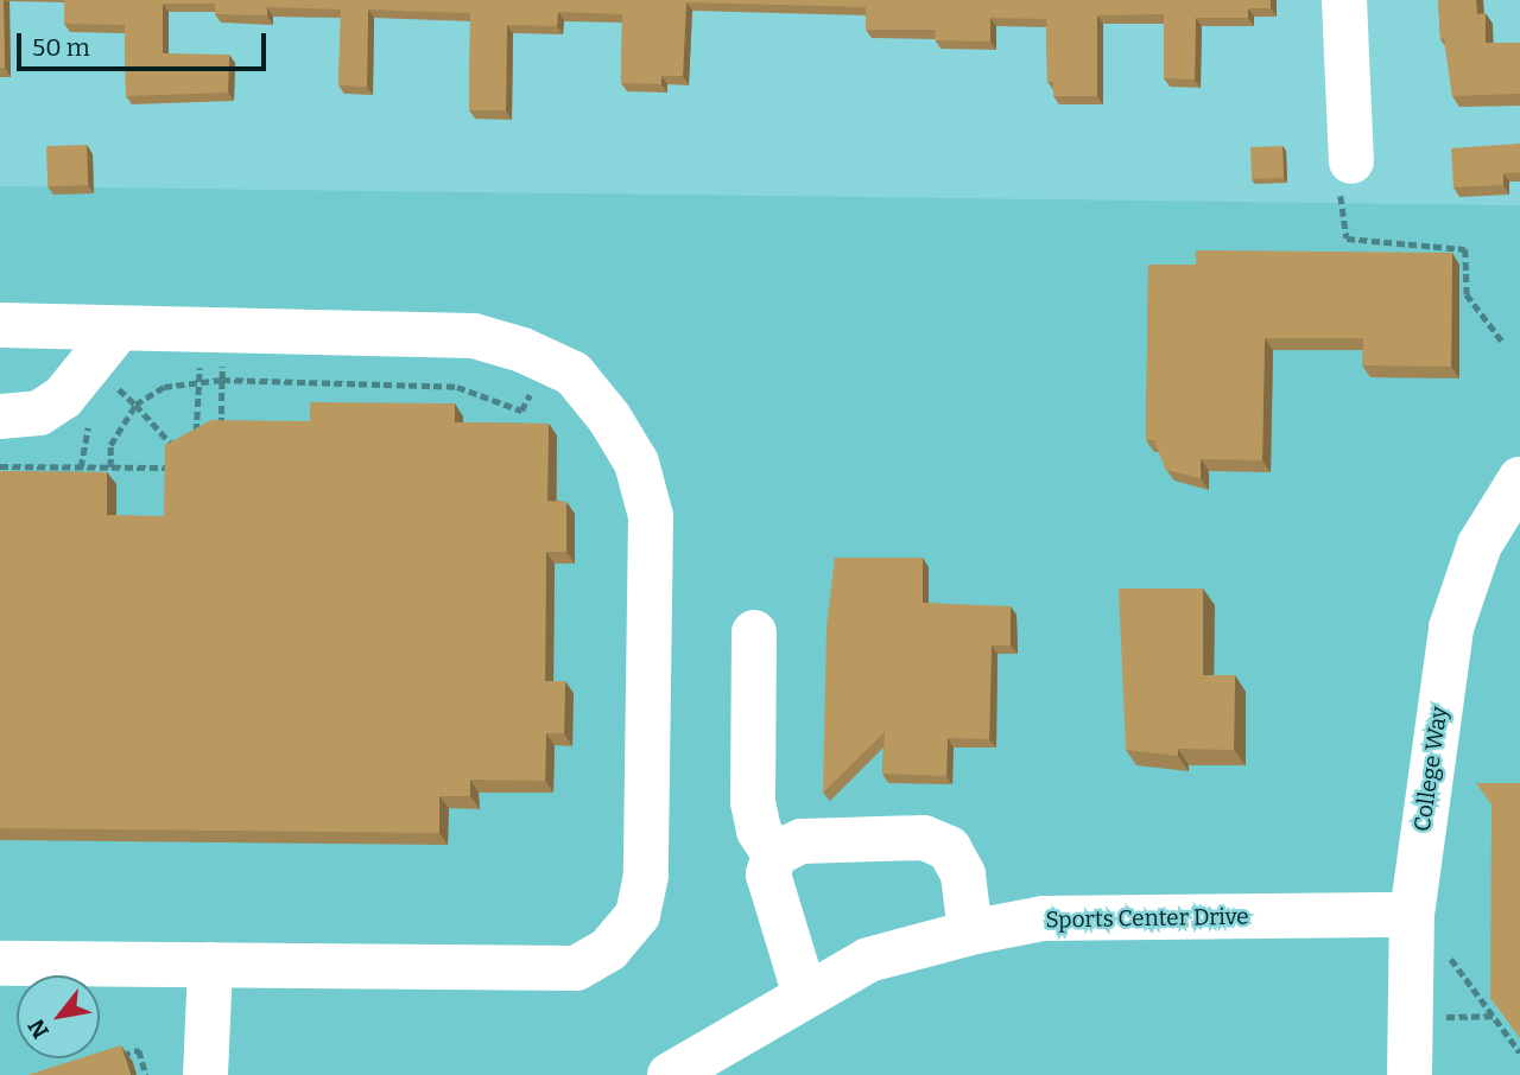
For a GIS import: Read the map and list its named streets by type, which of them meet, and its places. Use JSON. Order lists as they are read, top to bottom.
{
  "streets": {
    "street": ["College Way", "Sports Center Drive"]
  },
  "crossings": [
    ["College Way", "Sports Center Drive"]
  ],
  "scale_bar": "50 m",
  "north": "bottom left"
}
